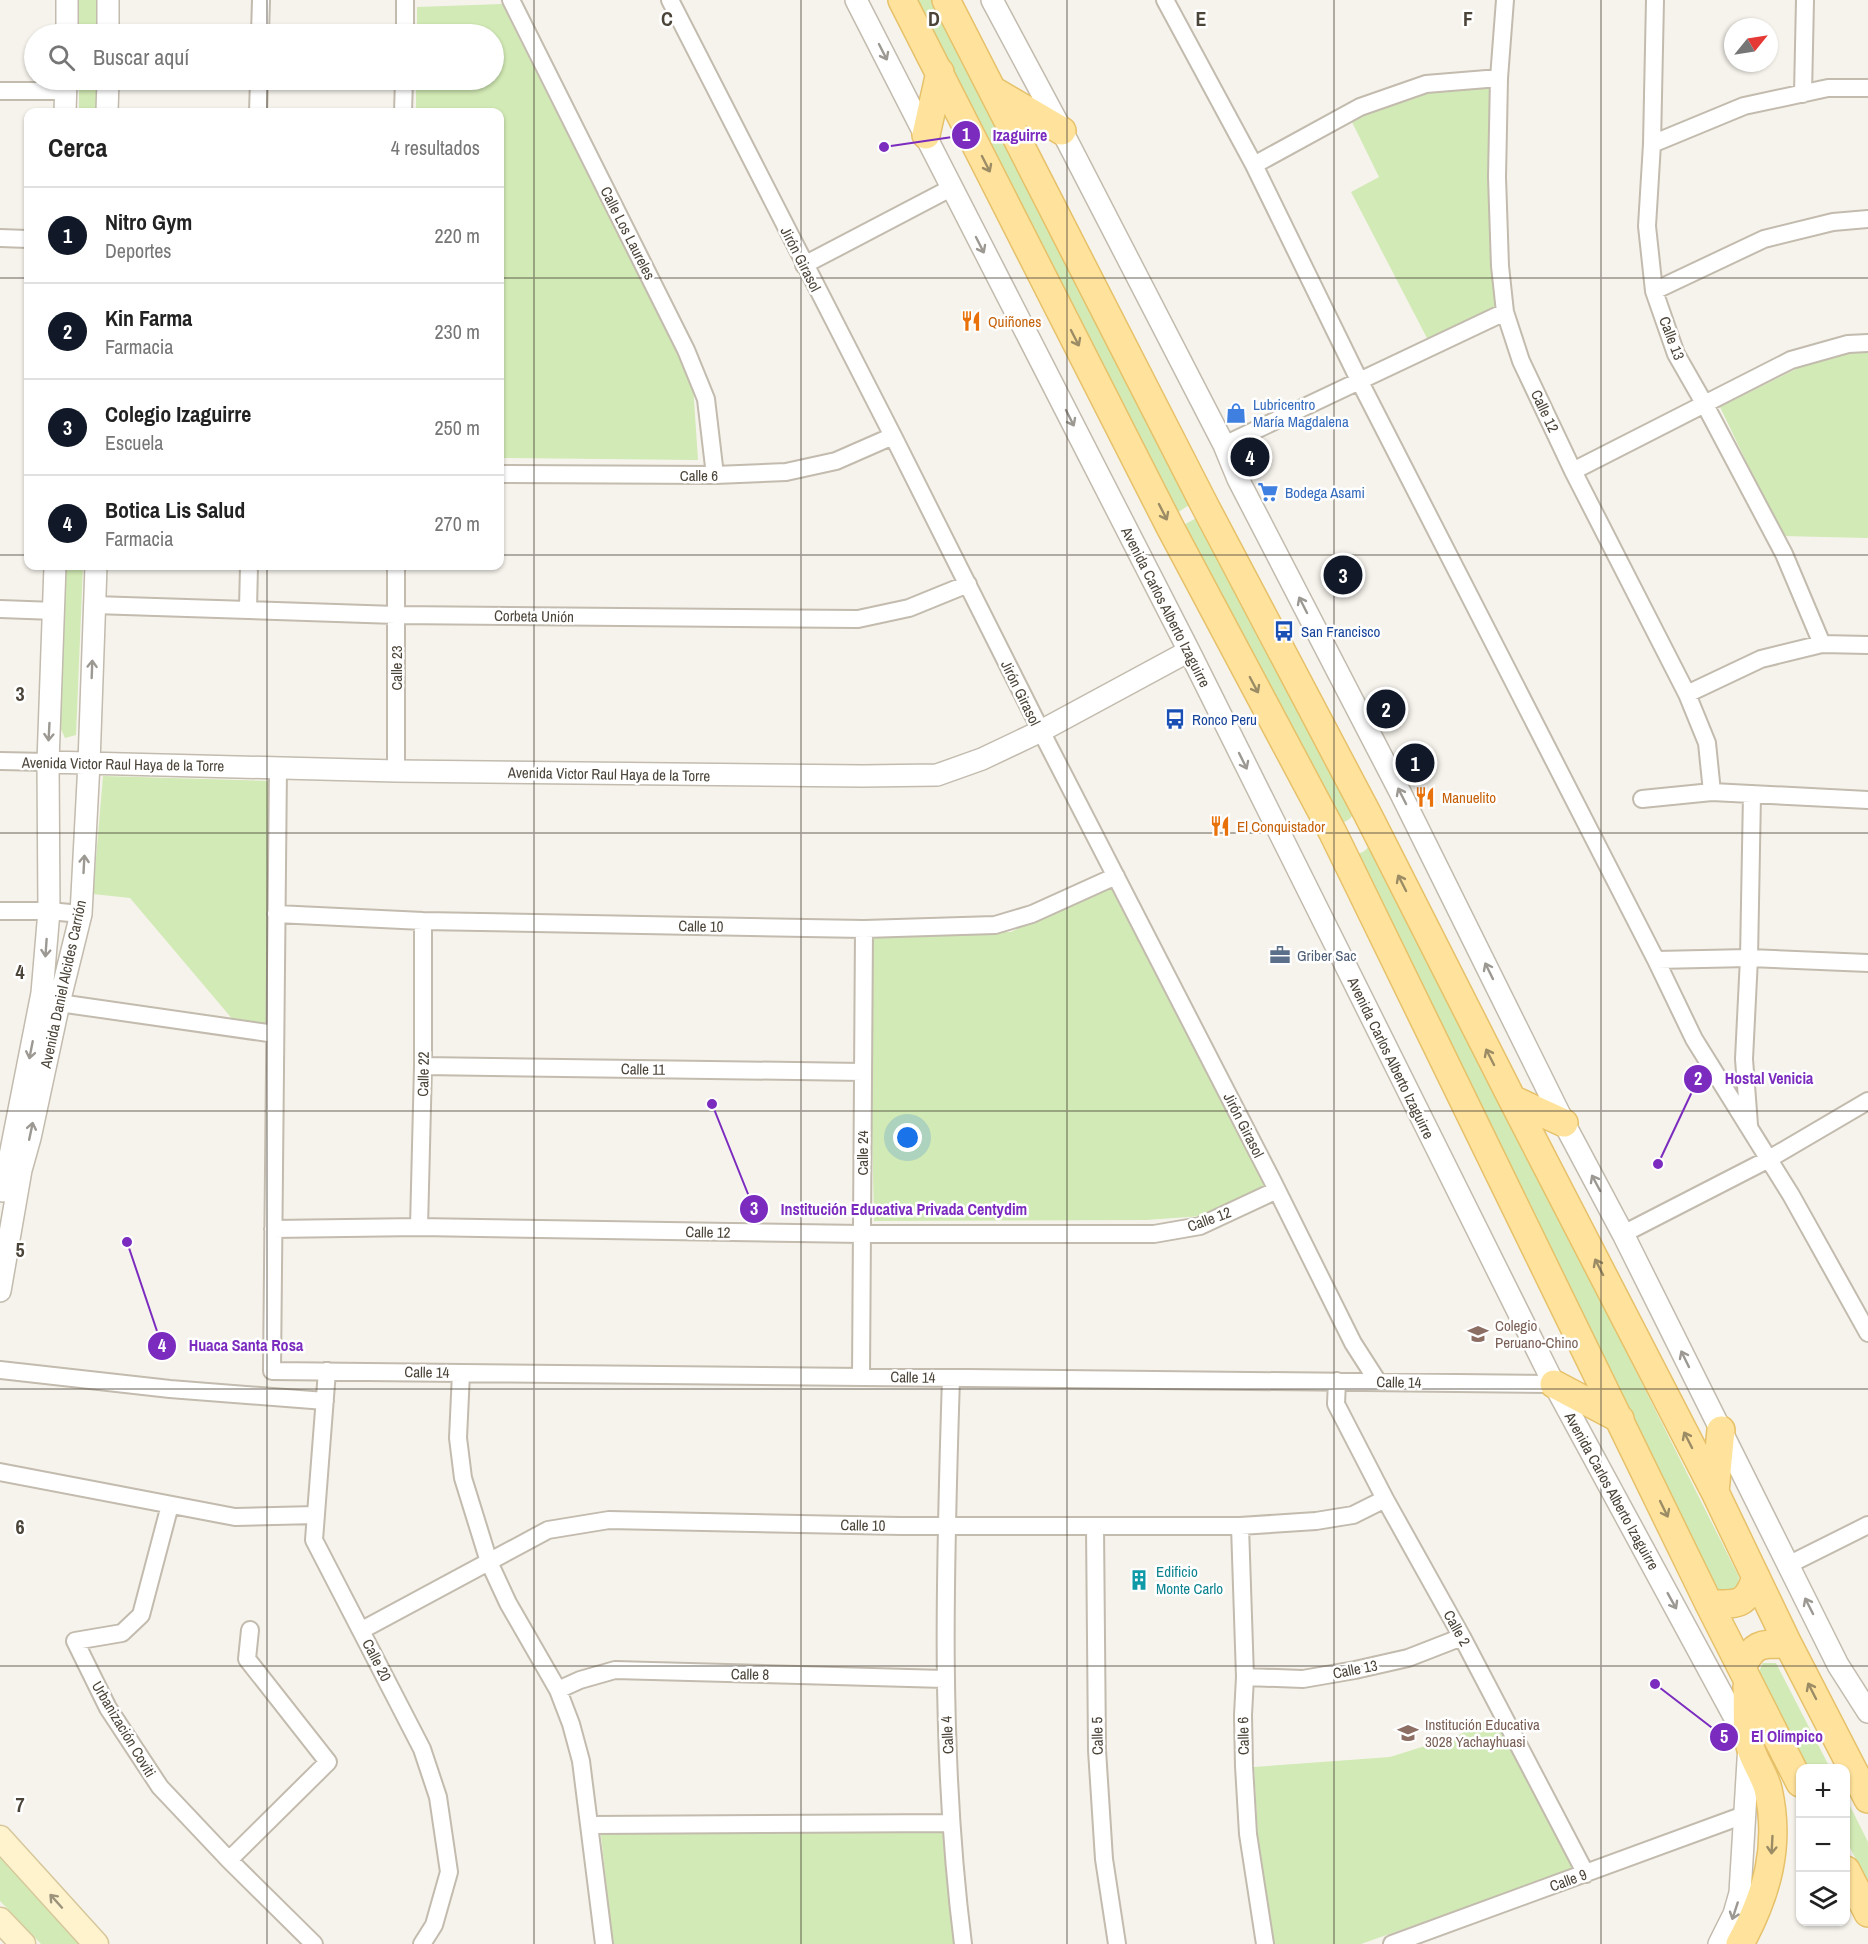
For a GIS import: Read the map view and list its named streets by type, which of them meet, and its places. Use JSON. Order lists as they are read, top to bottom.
{
  "streets": {
    "street": [
      "Calle Los Laureles",
      "Jirón Girasol",
      "Calle 13",
      "Calle 12",
      "Calle 6",
      "Avenida Carlos Alberto Izaguirre",
      "Corbeta Unión",
      "Calle 23",
      "Avenida Victor Raul Haya de la Torre",
      "Calle 10",
      "Avenida Daniel Alcides Carrión",
      "Calle 11",
      "Calle 22",
      "Calle 24",
      "Calle 14",
      "Calle 2",
      "Calle 20",
      "Calle 8",
      "Urbanización Coviti",
      "Calle 4",
      "Calle 5",
      "Calle 9"
    ]
  },
  "crossings": [
    ["Calle Los Laureles", "Calle 6"],
    ["Jirón Girasol", "Calle 12"],
    ["Jirón Girasol", "Calle 6"],
    ["Jirón Girasol", "Corbeta Unión"],
    ["Jirón Girasol", "Avenida Victor Raul Haya de la Torre"],
    ["Jirón Girasol", "Calle 10"],
    ["Jirón Girasol", "Calle 14"],
    ["Calle 13", "Calle 6"],
    ["Calle 13", "Calle 2"],
    ["Calle 12", "Calle 22"],
    ["Calle 12", "Calle 24"],
    ["Calle 12", "Calle 14"],
    ["Calle 6", "Calle 10"],
    ["Avenida Carlos Alberto Izaguirre", "Avenida Victor Raul Haya de la Torre"],
    ["Avenida Carlos Alberto Izaguirre", "Calle 14"],
    ["Corbeta Unión", "Calle 23"],
    ["Corbeta Unión", "Avenida Daniel Alcides Carrión"],
    ["Calle 23", "Avenida Victor Raul Haya de la Torre"],
    ["Avenida Victor Raul Haya de la Torre", "Avenida Daniel Alcides Carrión"],
    ["Calle 10", "Calle 22"],
    ["Calle 10", "Calle 24"],
    ["Calle 10", "Calle 2"],
    ["Calle 10", "Calle 20"],
    ["Calle 10", "Calle 4"],
    ["Calle 10", "Calle 5"],
    ["Calle 11", "Calle 22"],
    ["Calle 11", "Calle 24"],
    ["Calle 24", "Calle 14"],
    ["Calle 14", "Calle 2"],
    ["Calle 14", "Calle 20"],
    ["Calle 2", "Calle 9"],
    ["Calle 8", "Calle 4"]
  ],
  "places": {
    "other": [
      "Izaguirre",
      "Institución Educativa Privada Centydim",
      "Hostal Venicia",
      "Huaca Santa Rosa",
      "El Olímpico"
    ],
    "restaurant": ["Quiñones", "Manuelito", "El Conquistador"],
    "shop": ["Lubricentro María Magdalena"],
    "supermarket": ["Bodega Asami"],
    "bus stop": ["San Francisco", "Ronco Peru"],
    "office": ["Griber Sac"],
    "school or university": ["Colegio Peruano-Chino", "Institución Educativa 3028 Yachayhuasi"],
    "building": ["Edificio Monte Carlo"]
  },
  "north": "top right",
  "page": {
    "search": "Buscar aquí",
    "heading": ["Cerca", "4 resultados"],
    "list": [
      {
        "mark": "1",
        "name": "Nitro Gym",
        "note": "Deportes",
        "value": "220 m"
      },
      {
        "mark": "2",
        "name": "Kin Farma",
        "note": "Farmacia",
        "value": "230 m"
      },
      {
        "mark": "3",
        "name": "Colegio Izaguirre",
        "note": "Escuela",
        "value": "250 m"
      },
      {
        "mark": "4",
        "name": "Botica Lis Salud",
        "note": "Farmacia",
        "value": "270 m"
      }
    ],
    "pins": [
      "4",
      "3",
      "2",
      "1"
    ],
    "map_buttons": ["+", "−"]
  },
  "grid": {
    "columns": [
      "C",
      "D",
      "E",
      "F"
    ],
    "rows": [
      "3",
      "4",
      "5",
      "6",
      "7"
    ]
  }
}
